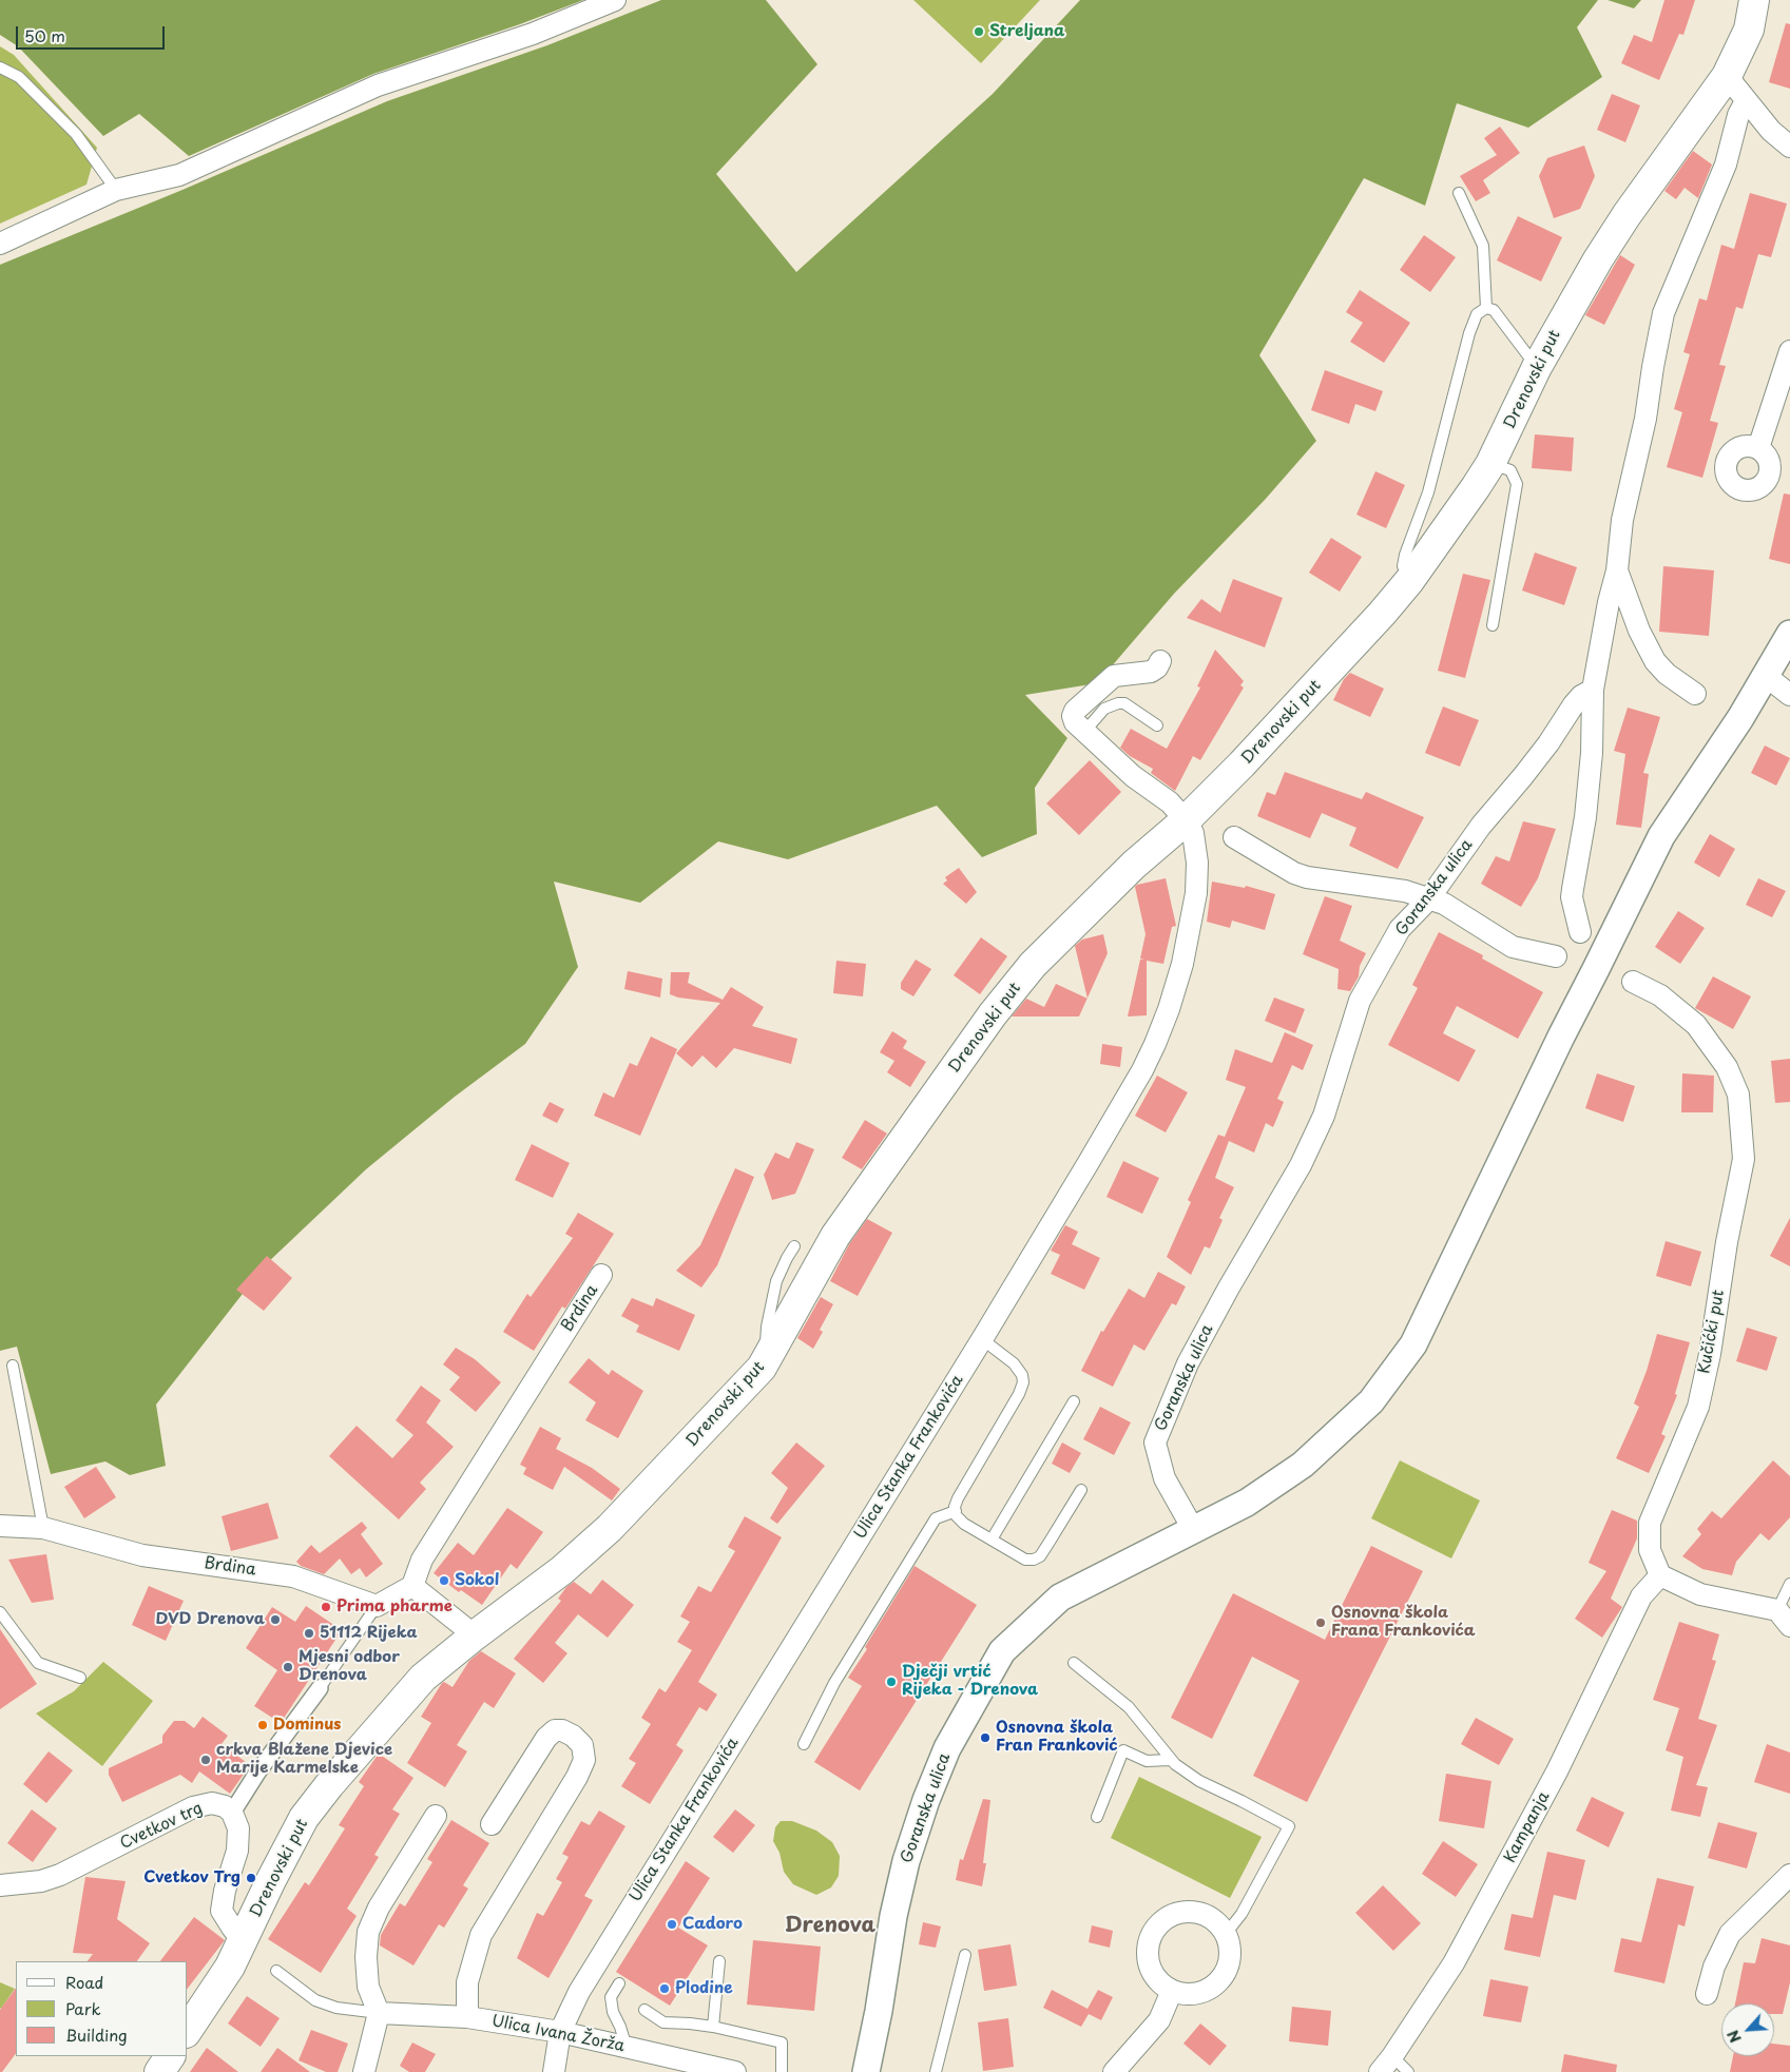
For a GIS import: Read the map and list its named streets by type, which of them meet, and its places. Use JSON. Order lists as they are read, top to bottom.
{
  "streets": {
    "main road": ["Drenovski put"],
    "street": [
      "Goranska ulica",
      "Brdina",
      "Kučićki put",
      "Ulica Stanka Frankovića",
      "Cvetkov trg",
      "Kampanja",
      "Ulica Ivana Žorža"
    ]
  },
  "crossings": [
    ["Drenovski put", "Ulica Stanka Frankovića"],
    ["Kučićki put", "Kampanja"],
    ["Ulica Stanka Frankovića", "Ulica Ivana Žorža"]
  ],
  "districts": ["Drenova"],
  "places": [
    "Streljana",
    "Sokol",
    "Prima pharme",
    "DVD Drenova",
    "Osnovna škola Frana Frankovića",
    "51112 Rijeka",
    "Mjesni odbor Drenova",
    "Dječji vrtić Rijeka - Drenova",
    "Dominus",
    "Osnovna škola Fran Franković",
    "crkva Blažene Djevice Marije Karmelske",
    "Cvetkov Trg",
    "Cadoro",
    "Plodine"
  ],
  "legend": ["Road", "Park", "Building"],
  "scale_bar": "50 m",
  "north": "bottom left"
}
